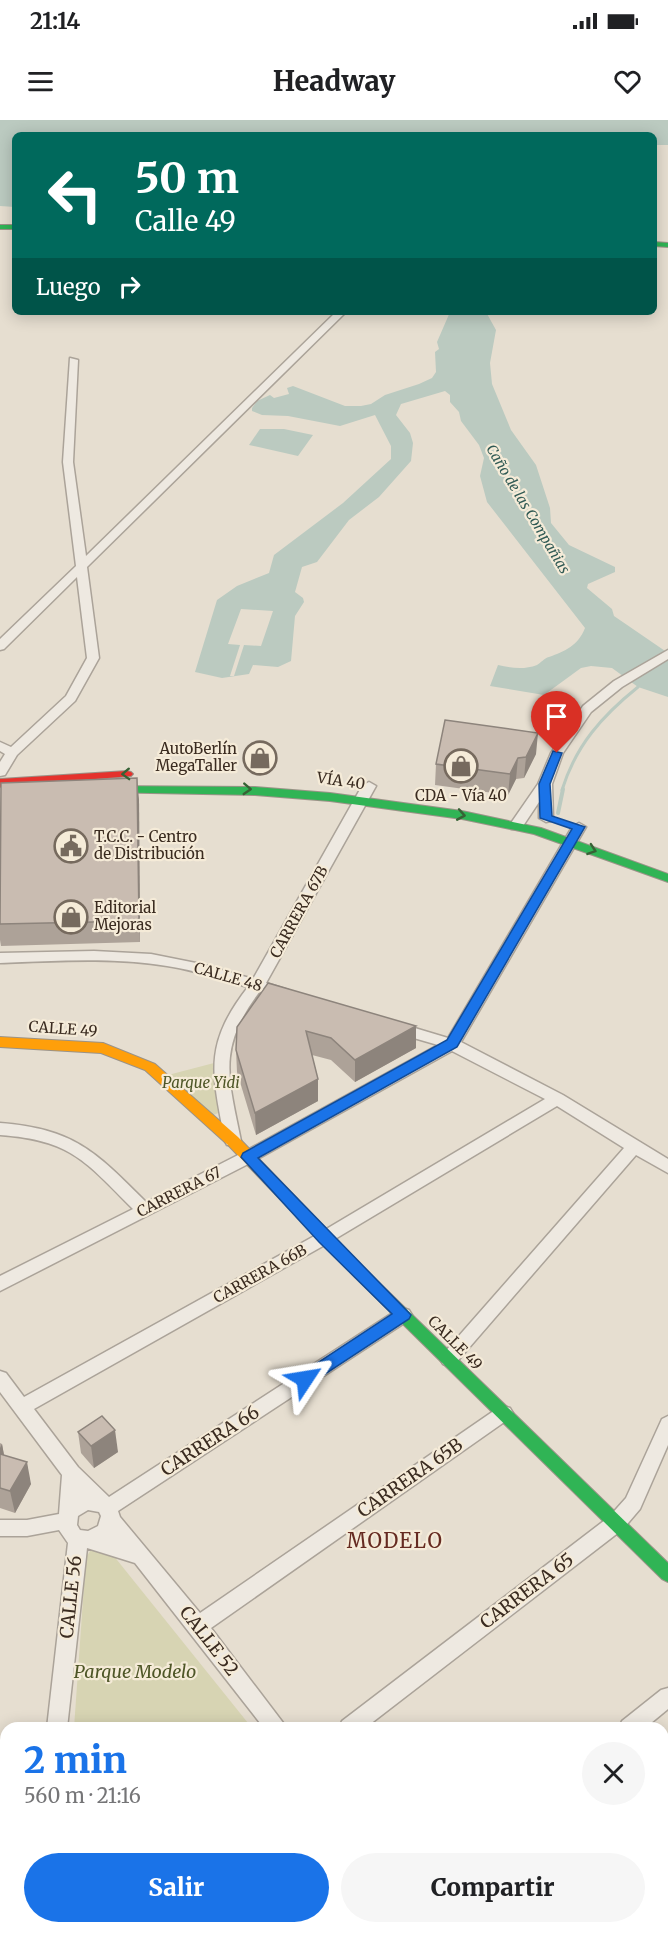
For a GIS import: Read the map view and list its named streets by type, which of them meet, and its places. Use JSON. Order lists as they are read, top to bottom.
{
  "streets": {
    "main road": ["VÍA 40", "CALLE 49"],
    "street": [
      "CARRERA 67B",
      "CALLE 48",
      "CARRERA 67",
      "CARRERA 66B",
      "CARRERA 66",
      "CARRERA 65B",
      "CARRERA 65",
      "CALLE 56",
      "CALLE 52"
    ]
  },
  "crossings": [
    ["VÍA 40", "CARRERA 67B"],
    ["CARRERA 67B", "CALLE 48"],
    ["CARRERA 67B", "CALLE 49"],
    ["CALLE 49", "CARRERA 67"],
    ["CALLE 49", "CARRERA 66B"],
    ["CALLE 49", "CARRERA 66"],
    ["CALLE 49", "CARRERA 65B"],
    ["CALLE 49", "CARRERA 65"],
    ["CARRERA 66B", "CALLE 52"],
    ["CARRERA 66", "CALLE 52"],
    ["CARRERA 65B", "CALLE 52"]
  ],
  "one_way": ["VÍA 40"],
  "districts": ["MODELO"],
  "water": ["Caño de las Compañias"],
  "parks": ["Parque Yidi", "Parque Modelo"],
  "places": {
    "shop": ["AutoBerlín MegaTaller", "CDA - Vía 40", "Editorial Mejoras"],
    "public building": ["T.C.C. - Centro de Distribución"]
  },
  "page": {
    "status": "21:14",
    "header": "Headway",
    "turn": ["50 m", "Calle 49"],
    "then": "Luego",
    "heading": ["2 min", "560 m · 21:16"],
    "buttons": ["Salir", "Compartir"]
  }
}
